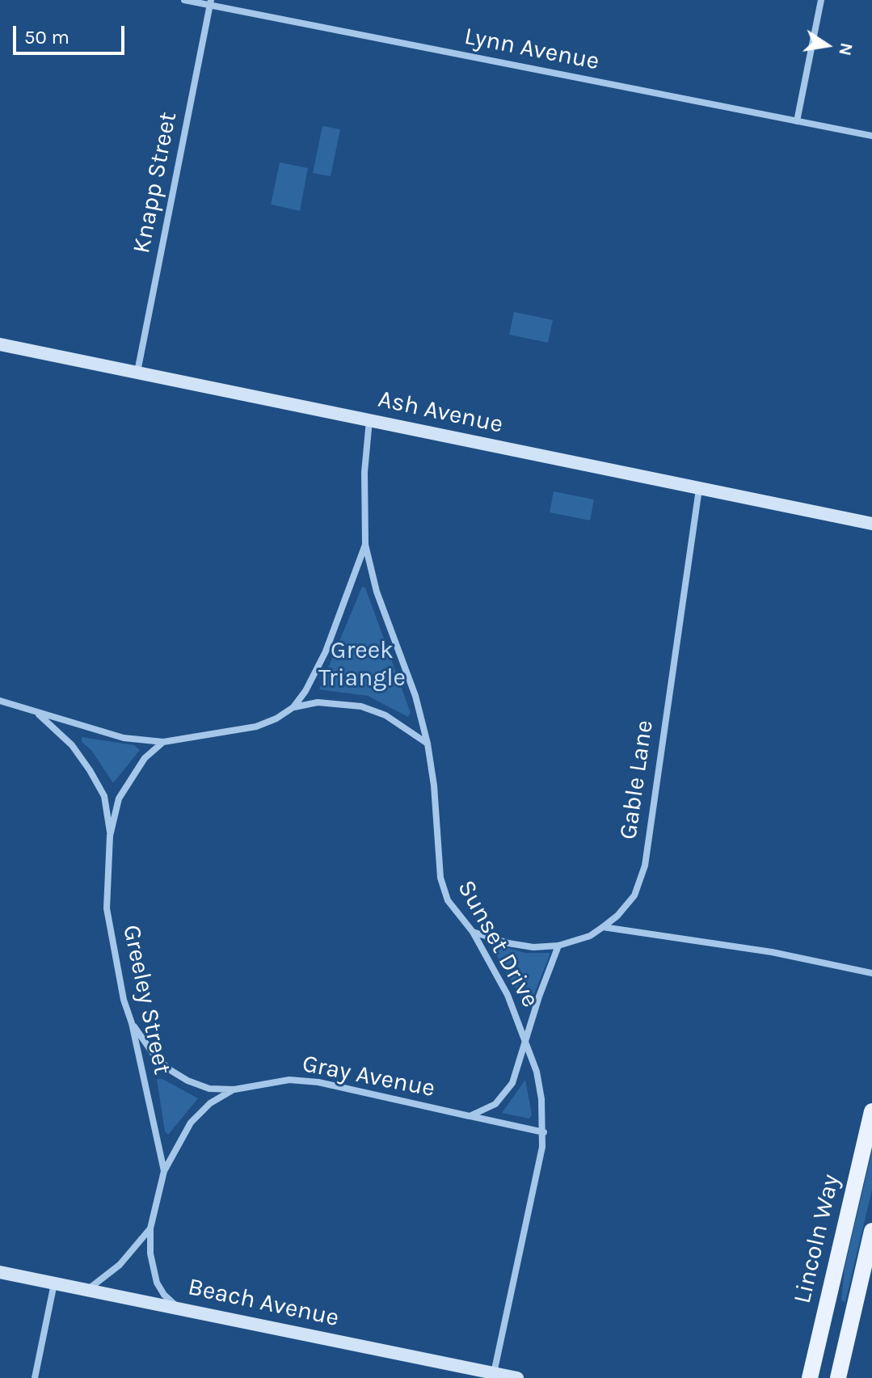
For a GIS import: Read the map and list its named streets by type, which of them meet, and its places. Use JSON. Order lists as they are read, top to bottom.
{
  "streets": {
    "main road": ["Lincoln Way"],
    "street": [
      "Lynn Avenue",
      "Knapp Street",
      "Ash Avenue",
      "Gable Lane",
      "Sunset Drive",
      "Greeley Street",
      "Gray Avenue",
      "Beach Avenue"
    ]
  },
  "crossings": [
    ["Lynn Avenue", "Knapp Street"],
    ["Knapp Street", "Ash Avenue"],
    ["Ash Avenue", "Gable Lane"],
    ["Ash Avenue", "Sunset Drive"],
    ["Gable Lane", "Sunset Drive"],
    ["Sunset Drive", "Gray Avenue"],
    ["Sunset Drive", "Beach Avenue"],
    ["Greeley Street", "Gray Avenue"],
    ["Greeley Street", "Beach Avenue"]
  ],
  "parks": ["Greek Triangle"],
  "scale_bar": "50 m",
  "north": "right"
}
